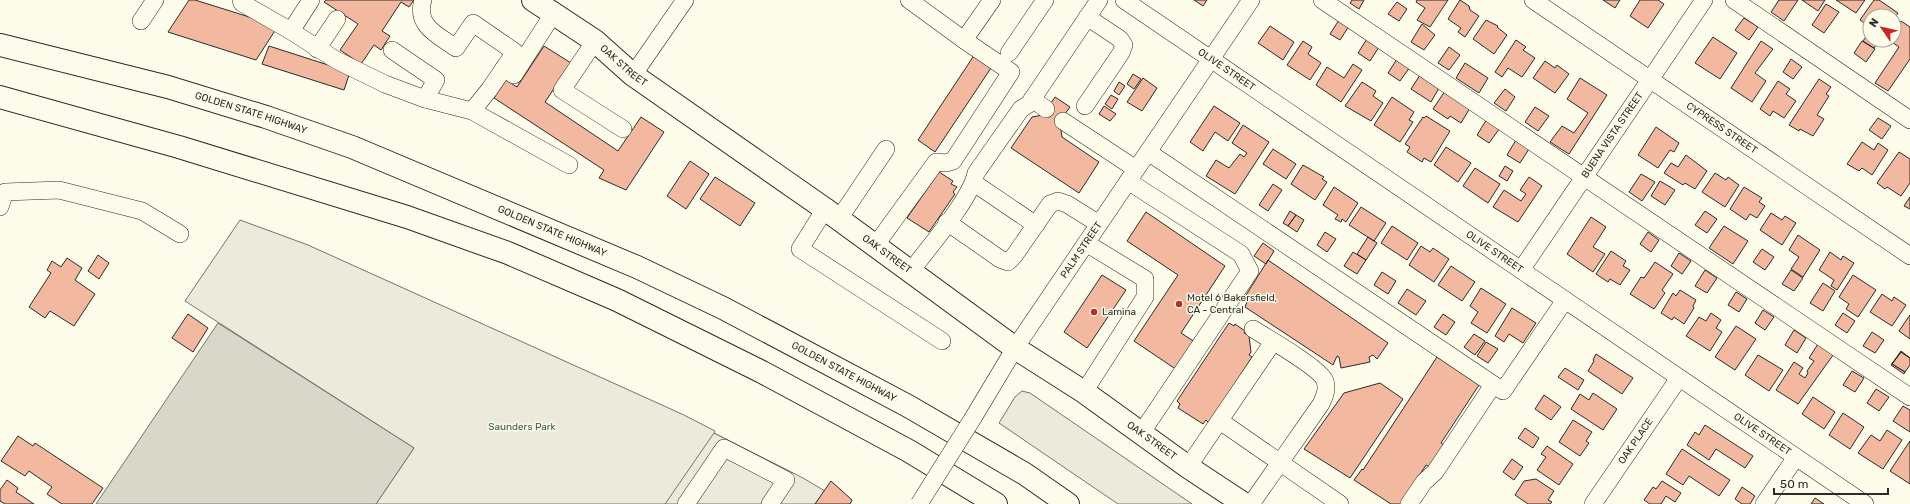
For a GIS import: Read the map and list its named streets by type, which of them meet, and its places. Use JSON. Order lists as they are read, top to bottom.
{
  "streets": {
    "main road": ["OAK STREET", "GOLDEN STATE HIGHWAY"],
    "street": [
      "OLIVE STREET",
      "CYPRESS STREET",
      "BUENA VISTA STREET",
      "PALM STREET",
      "OAK PLACE"
    ]
  },
  "crossings": [
    ["OAK STREET", "PALM STREET"],
    ["OLIVE STREET", "BUENA VISTA STREET"],
    ["OLIVE STREET", "PALM STREET"],
    ["OLIVE STREET", "OAK PLACE"],
    ["CYPRESS STREET", "BUENA VISTA STREET"]
  ],
  "parks": ["Saunders Park"],
  "places": ["Motel 6 Bakersfield, CA - Central", "Lamina"],
  "scale_bar": "50 m",
  "north": "top left"
}
